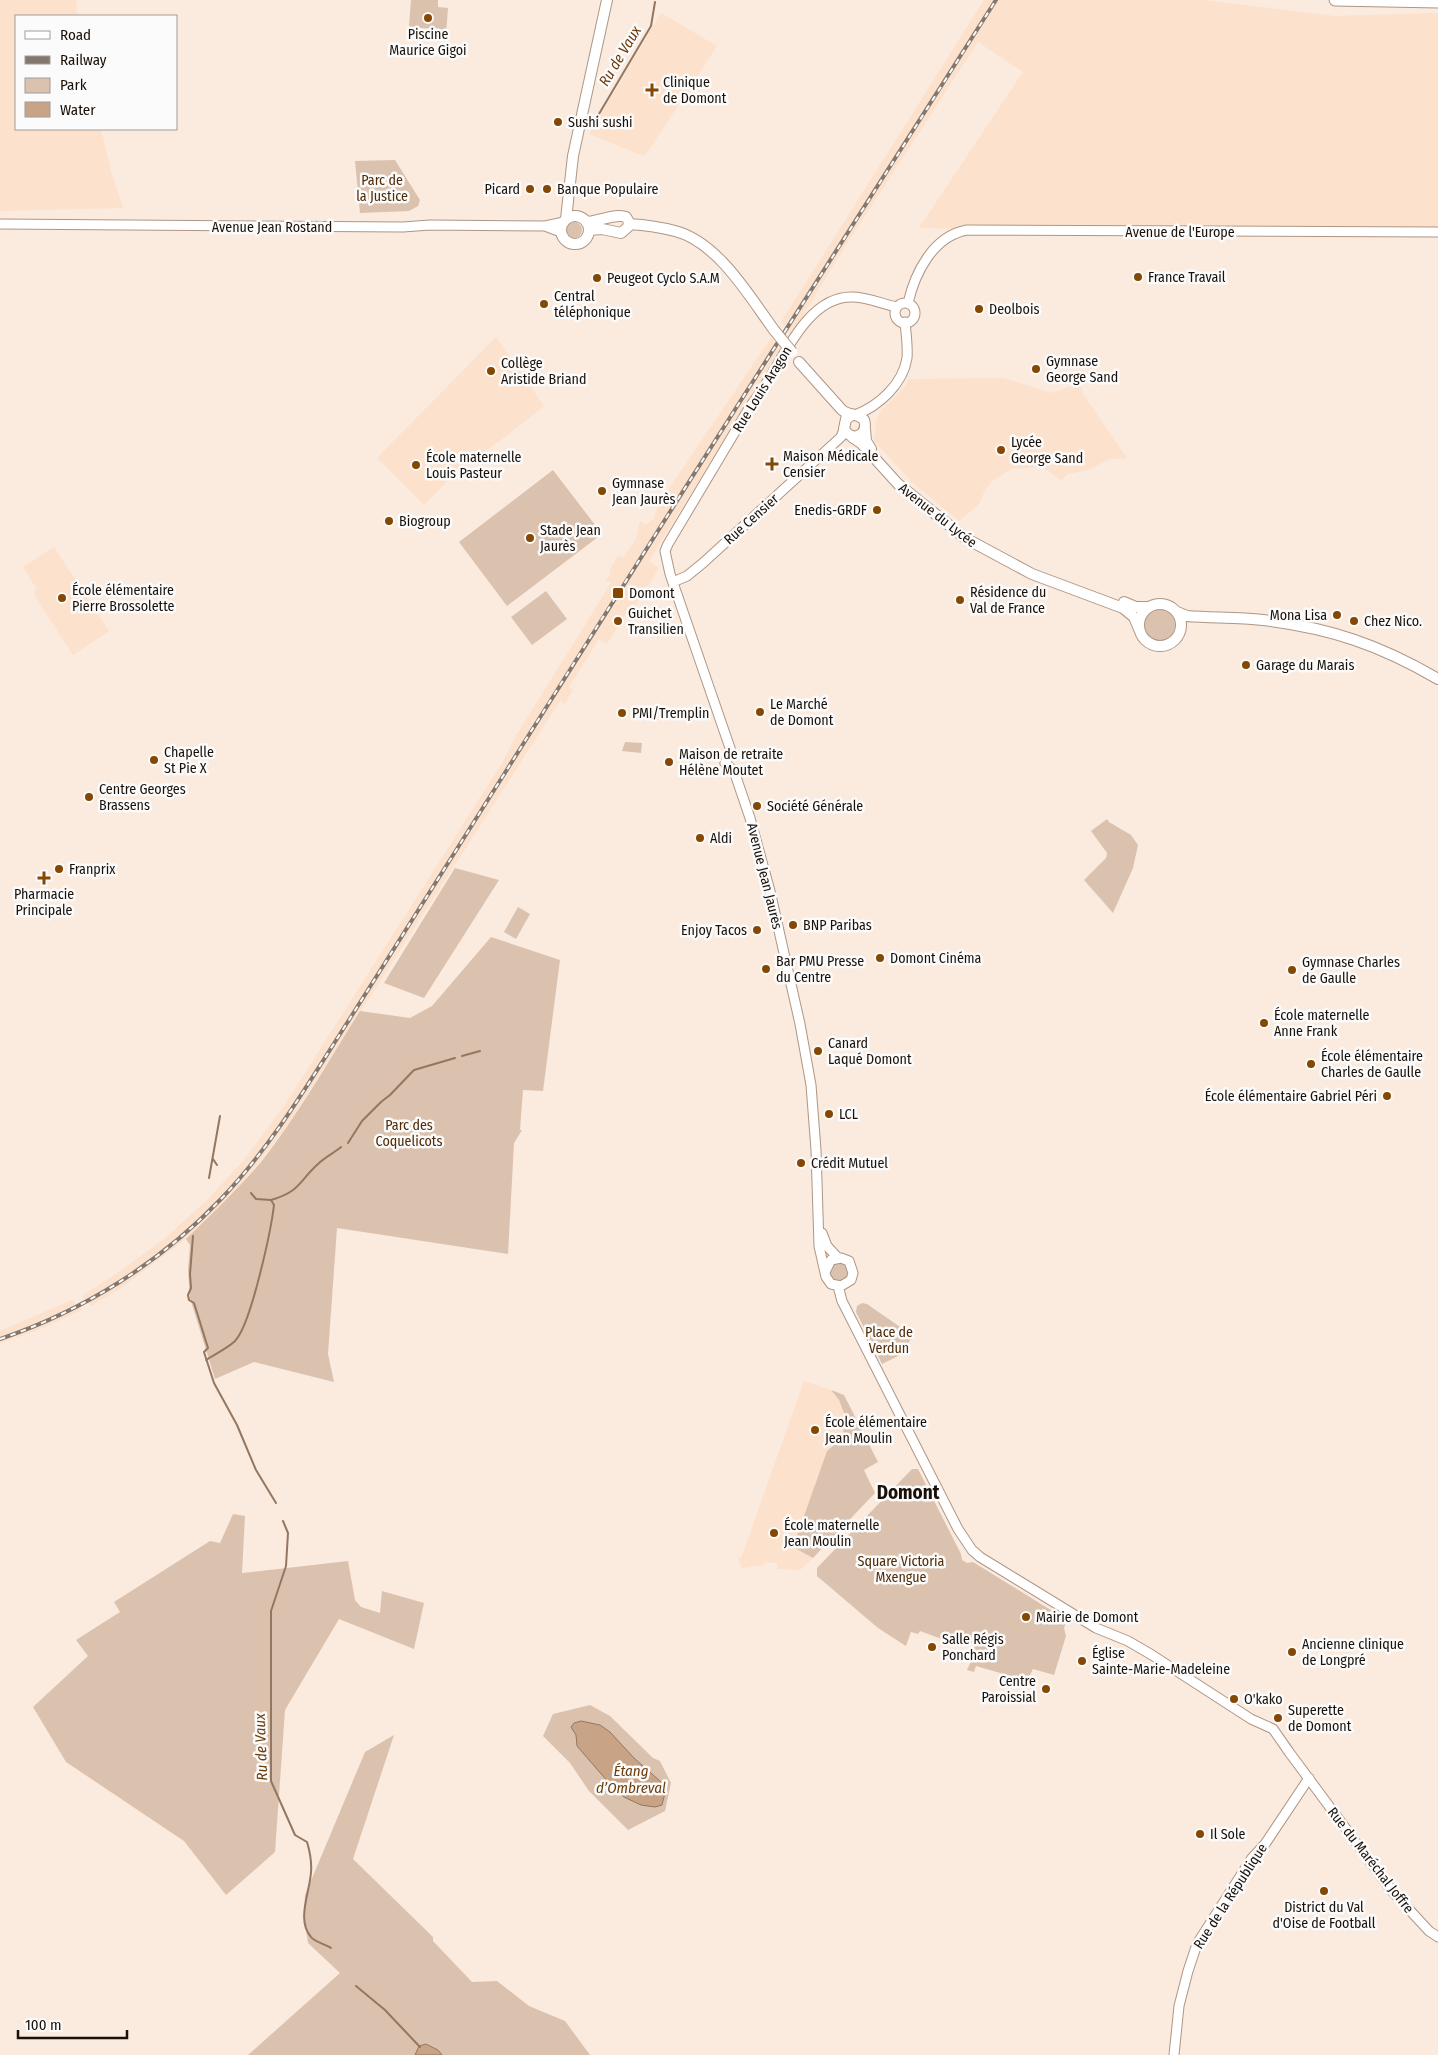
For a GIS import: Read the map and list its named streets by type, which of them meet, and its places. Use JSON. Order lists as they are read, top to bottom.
{
  "streets": {
    "main road": ["Avenue du Lycée"],
    "street": [
      "Avenue Jean Rostand",
      "Avenue de l'Europe",
      "Rue Louis Aragon",
      "Rue Censier",
      "Avenue Jean Jaurès",
      "Rue du Maréchal Joffre",
      "Rue de la République"
    ]
  },
  "crossings": [
    ["Avenue de l'Europe", "Rue Louis Aragon"],
    ["Rue Louis Aragon", "Avenue Jean Jaurès"],
    ["Avenue du Lycée", "Rue Censier"],
    ["Rue Censier", "Avenue Jean Jaurès"],
    ["Avenue Jean Jaurès", "Rue du Maréchal Joffre"],
    ["Rue du Maréchal Joffre", "Rue de la République"]
  ],
  "districts": ["Domont"],
  "water": ["Ru de Vaux", "Étang d’Ombreval"],
  "parks": [
    "Parc de la Justice",
    "Parc des Coquelicots",
    "Place de Verdun",
    "Square Victoria Mxengue"
  ],
  "places": {
    "other": [
      "Piscine Maurice Gigoi",
      "Sushi sushi",
      "Picard",
      "Banque Populaire",
      "France Travail",
      "Peugeot Cyclo S.A.M",
      "Central téléphonique",
      "Deolbois",
      "Gymnase George Sand",
      "Collège Aristide Briand",
      "Lycée George Sand",
      "École maternelle Louis Pasteur",
      "Gymnase Jean Jaurès",
      "Enedis-GRDF",
      "Biogroup",
      "Stade Jean Jaurès",
      "École élémentaire Pierre Brossolette",
      "Résidence du Val de France",
      "Mona Lisa",
      "Guichet Transilien",
      "Chez Nico.",
      "Garage du Marais",
      "Le Marché de Domont",
      "PMI/Tremplin",
      "Chapelle St Pie X",
      "Maison de retraite Hélène Moutet",
      "Centre Georges Brassens",
      "Société Générale",
      "Aldi",
      "Franprix",
      "BNP Paribas",
      "Enjoy Tacos",
      "Domont Cinéma",
      "Bar PMU Presse du Centre",
      "Gymnase Charles de Gaulle",
      "École maternelle Anne Frank",
      "Canard Laqué Domont",
      "École élémentaire Charles de Gaulle",
      "École élémentaire Gabriel Péri",
      "LCL",
      "Crédit Mutuel",
      "École élémentaire Jean Moulin",
      "École maternelle Jean Moulin",
      "Mairie de Domont",
      "Salle Régis Ponchard",
      "Ancienne clinique de Longpré",
      "Église Sainte-Marie-Madeleine",
      "Centre Paroissial",
      "O'kako",
      "Superette de Domont",
      "Il Sole",
      "District du Val d'Oise de Football"
    ],
    "health": ["Clinique de Domont", "Maison Médicale Censier", "Pharmacie Principale"],
    "transit": ["Domont"]
  },
  "legend": [
    "Road",
    "Railway",
    "Park",
    "Water"
  ],
  "scale_bar": "100 m"
}
